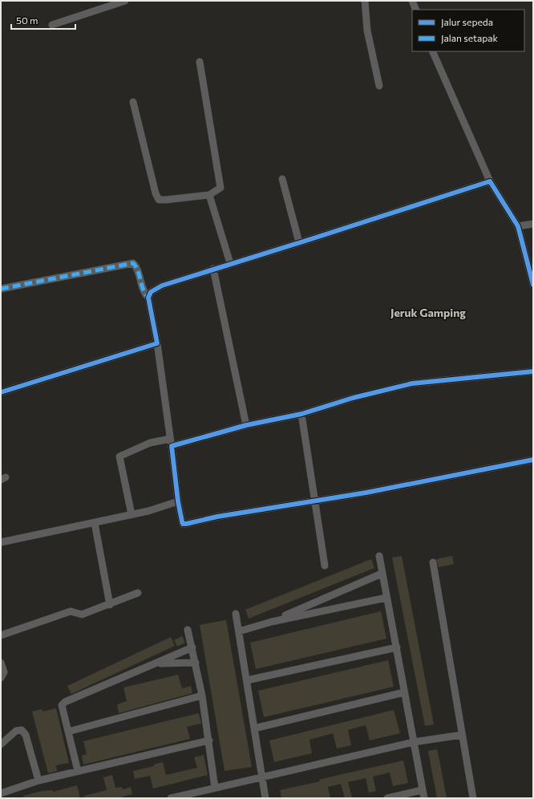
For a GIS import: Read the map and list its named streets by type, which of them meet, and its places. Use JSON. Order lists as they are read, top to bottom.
{
  "districts": ["Jeruk Gamping"],
  "legend": ["Jalur sepeda", "Jalan setapak"],
  "scale_bar": "50 m"
}
